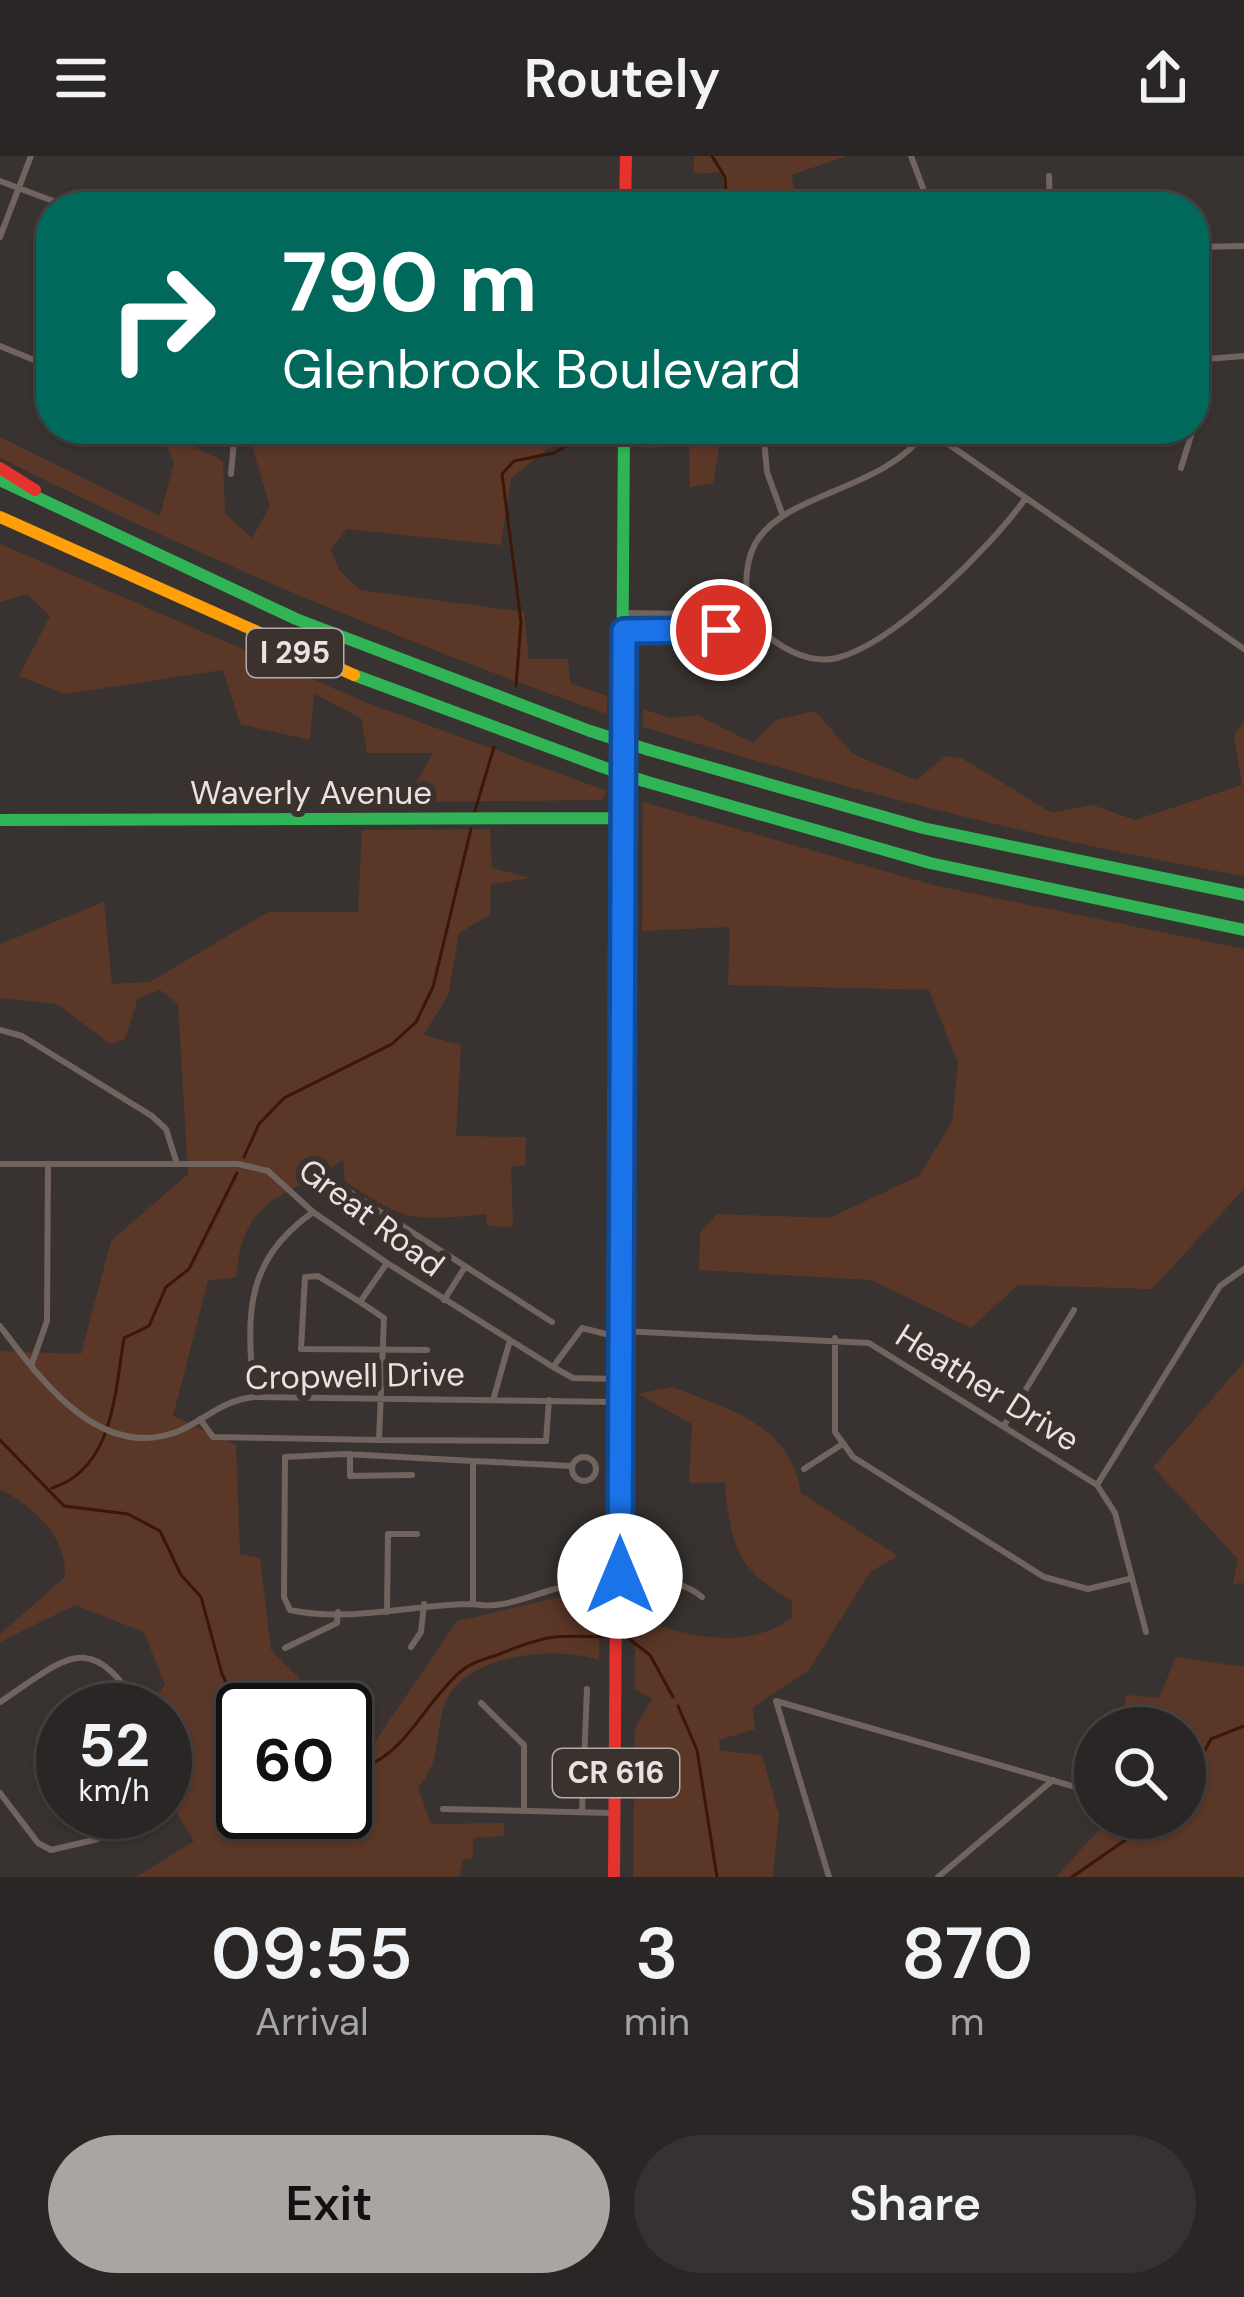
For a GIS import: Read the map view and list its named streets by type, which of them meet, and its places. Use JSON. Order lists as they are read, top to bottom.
{
  "streets": {
    "main road": ["I 295", "Waverly Avenue", "CR 616"],
    "street": ["Great Road", "Cropwell Drive", "Heather Drive"]
  },
  "crossings": [
    ["Waverly Avenue", "CR 616"],
    ["Great Road", "CR 616"],
    ["Cropwell Drive", "CR 616"],
    ["Heather Drive", "CR 616"]
  ],
  "page": {
    "header": "Routely",
    "turn": ["790 m", "Glenbrook Boulevard"],
    "speed": "52 km/h",
    "limit": "60",
    "eta": [
      "09:55",
      "Arrival",
      "3",
      "min",
      "870",
      "m"
    ],
    "buttons": ["Exit", "Share"]
  }
}
